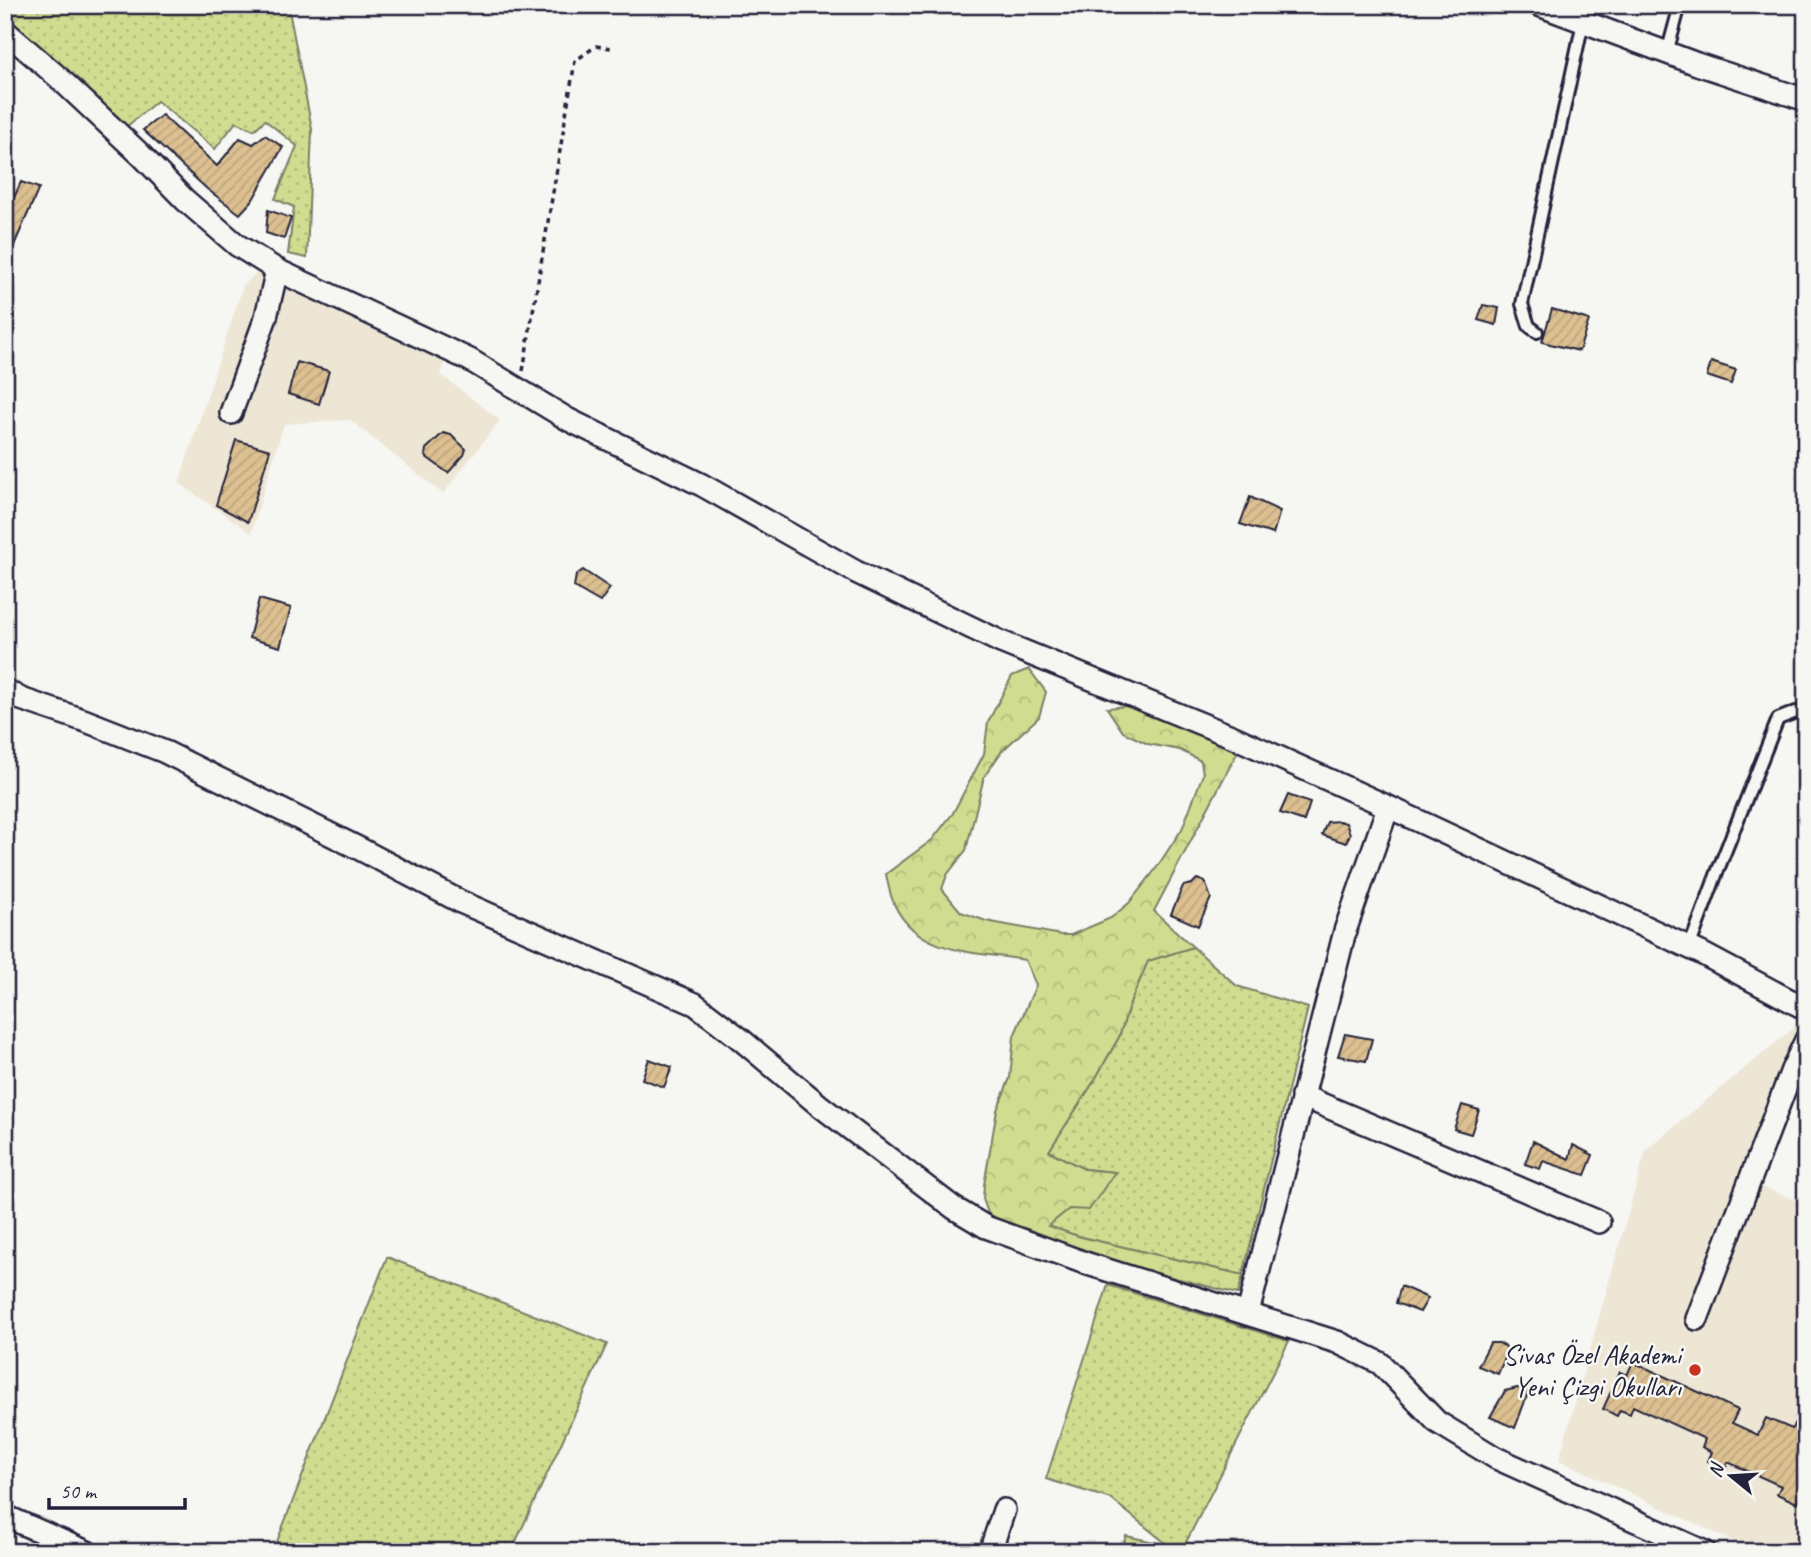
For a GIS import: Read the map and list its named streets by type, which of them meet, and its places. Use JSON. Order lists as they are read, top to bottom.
{
  "places": ["Sivas Özel Akademi Yeni Çizgi Okulları"],
  "scale_bar": "50 m",
  "north": "left"
}
